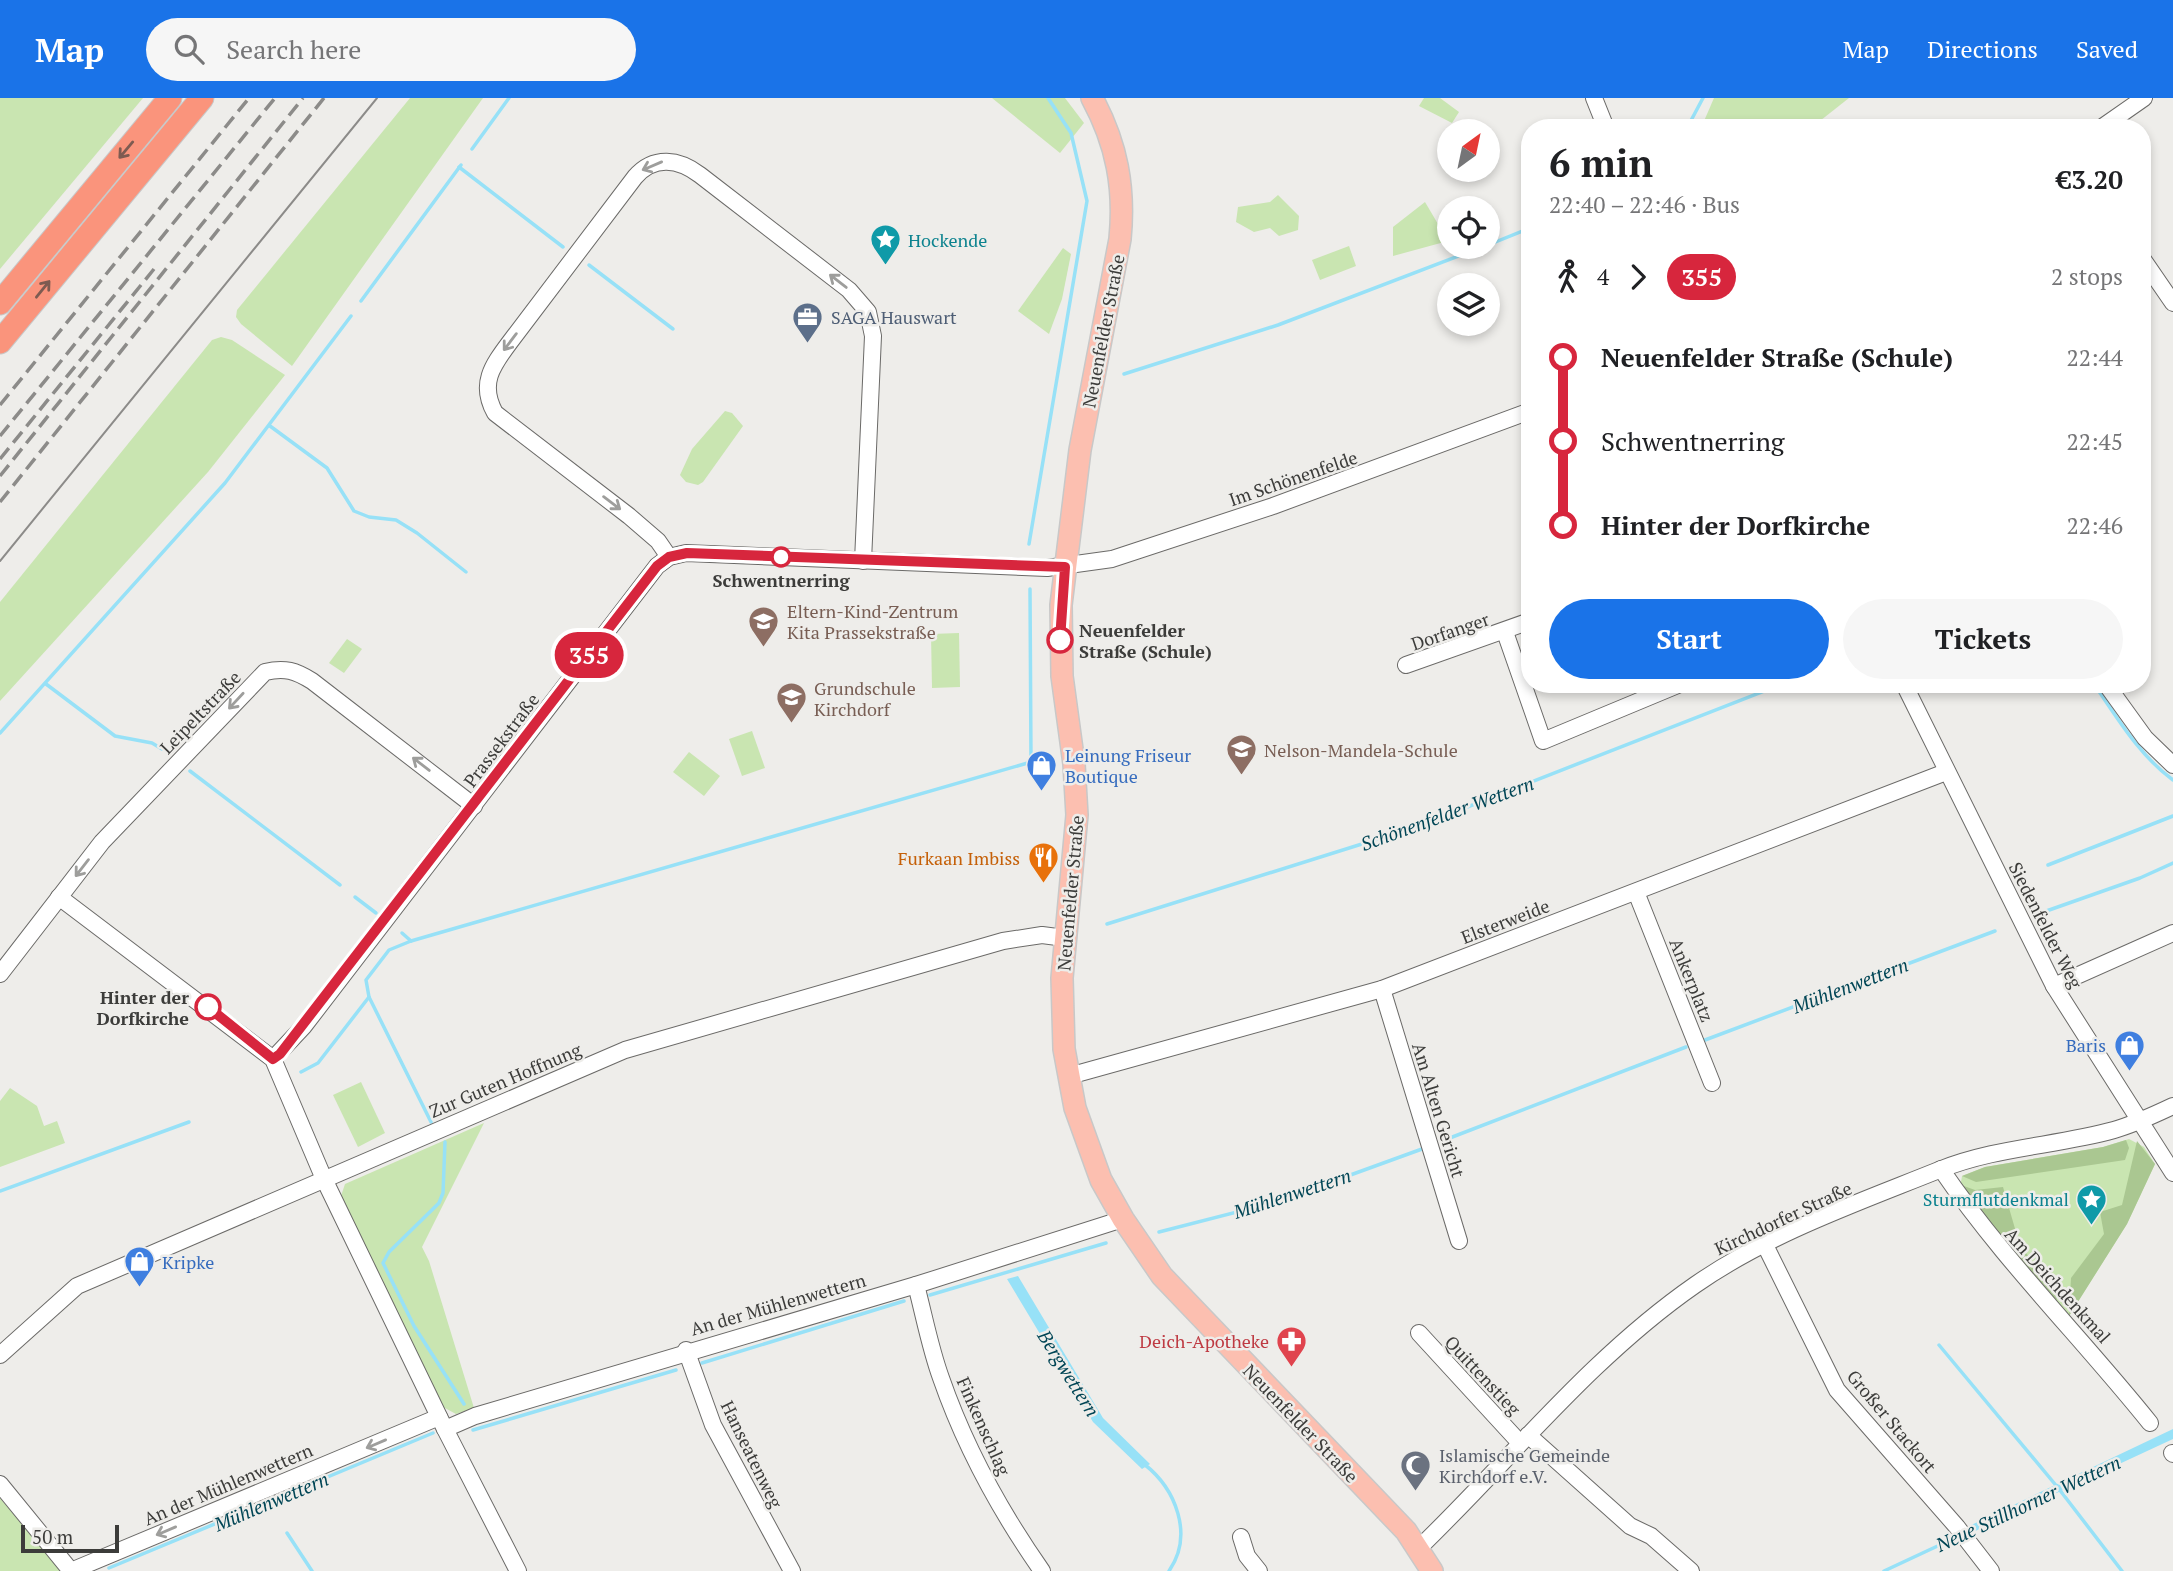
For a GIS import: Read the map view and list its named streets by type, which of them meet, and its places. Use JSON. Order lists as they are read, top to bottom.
{
  "streets": {
    "main road": ["Neuenfelder Straße"],
    "street": [
      "Im Schönenfelde",
      "Dorfanger",
      "Leipeltstraße",
      "Prassekstraße",
      "Elsterweide",
      "Siedenfelder Weg",
      "Ankerplatz",
      "Zur Guten Hoffnung",
      "Am Alten Gericht",
      "Kirchdorfer Straße",
      "Am Deichdenkmal",
      "An der Mühlenwettern",
      "Quittenstieg",
      "Großer Stackort",
      "Finkenschlag",
      "Hanseatenweg"
    ]
  },
  "crossings": [
    ["Neuenfelder Straße", "Im Schönenfelde"],
    ["Neuenfelder Straße", "Elsterweide"],
    ["Neuenfelder Straße", "Zur Guten Hoffnung"],
    ["Neuenfelder Straße", "Kirchdorfer Straße"],
    ["Neuenfelder Straße", "An der Mühlenwettern"],
    ["Leipeltstraße", "Prassekstraße"],
    ["Elsterweide", "Siedenfelder Weg"],
    ["Elsterweide", "Ankerplatz"],
    ["Elsterweide", "Am Alten Gericht"],
    ["Siedenfelder Weg", "Kirchdorfer Straße"],
    ["Kirchdorfer Straße", "Am Deichdenkmal"],
    ["Kirchdorfer Straße", "Quittenstieg"],
    ["Kirchdorfer Straße", "Großer Stackort"],
    ["An der Mühlenwettern", "Finkenschlag"],
    ["An der Mühlenwettern", "Hanseatenweg"]
  ],
  "one_way": ["An der Mühlenwettern"],
  "water": [
    "Schönenfelder Wettern",
    "Mühlenwettern",
    "Bergwettern",
    "Neue Stillhorner Wettern"
  ],
  "places": {
    "place": ["Hockende", "Sturmflutdenkmal"],
    "office": ["SAGA Hauswart"],
    "other": ["Schwentnerring", "Neuenfelder Straße (Schule)", "Hinter der Dorfkirche"],
    "school or university": ["Eltern-Kind-Zentrum Kita Prassekstraße", "Grundschule Kirchdorf", "Nelson-Mandela-Schule"],
    "shop": ["Leinung Friseur Boutique", "Baris", "Kripke"],
    "restaurant": ["Furkaan Imbiss"],
    "pharmacy": ["Deich-Apotheke"],
    "mosque": ["Islamische Gemeinde Kirchdorf e.V."]
  },
  "lines": ["bus line 355"],
  "scale_bar": "50 m",
  "north": "top right",
  "page": {
    "header": "Map",
    "search": "Search here",
    "nav": ["Map", "Directions", "Saved"],
    "on_map": "355",
    "heading": ["6 min", "22:40 – 22:46 · Bus", "€3.20"],
    "legs": ["4", "355", "2 stops"],
    "list": [
      {
        "name": "Neuenfelder Straße (Schule)",
        "value": "22:44"
      },
      {
        "name": "Schwentnerring",
        "value": "22:45"
      },
      {
        "name": "Hinter der Dorfkirche",
        "value": "22:46"
      }
    ],
    "buttons": ["Start", "Tickets"],
    "scale": "50 m"
  }
}
